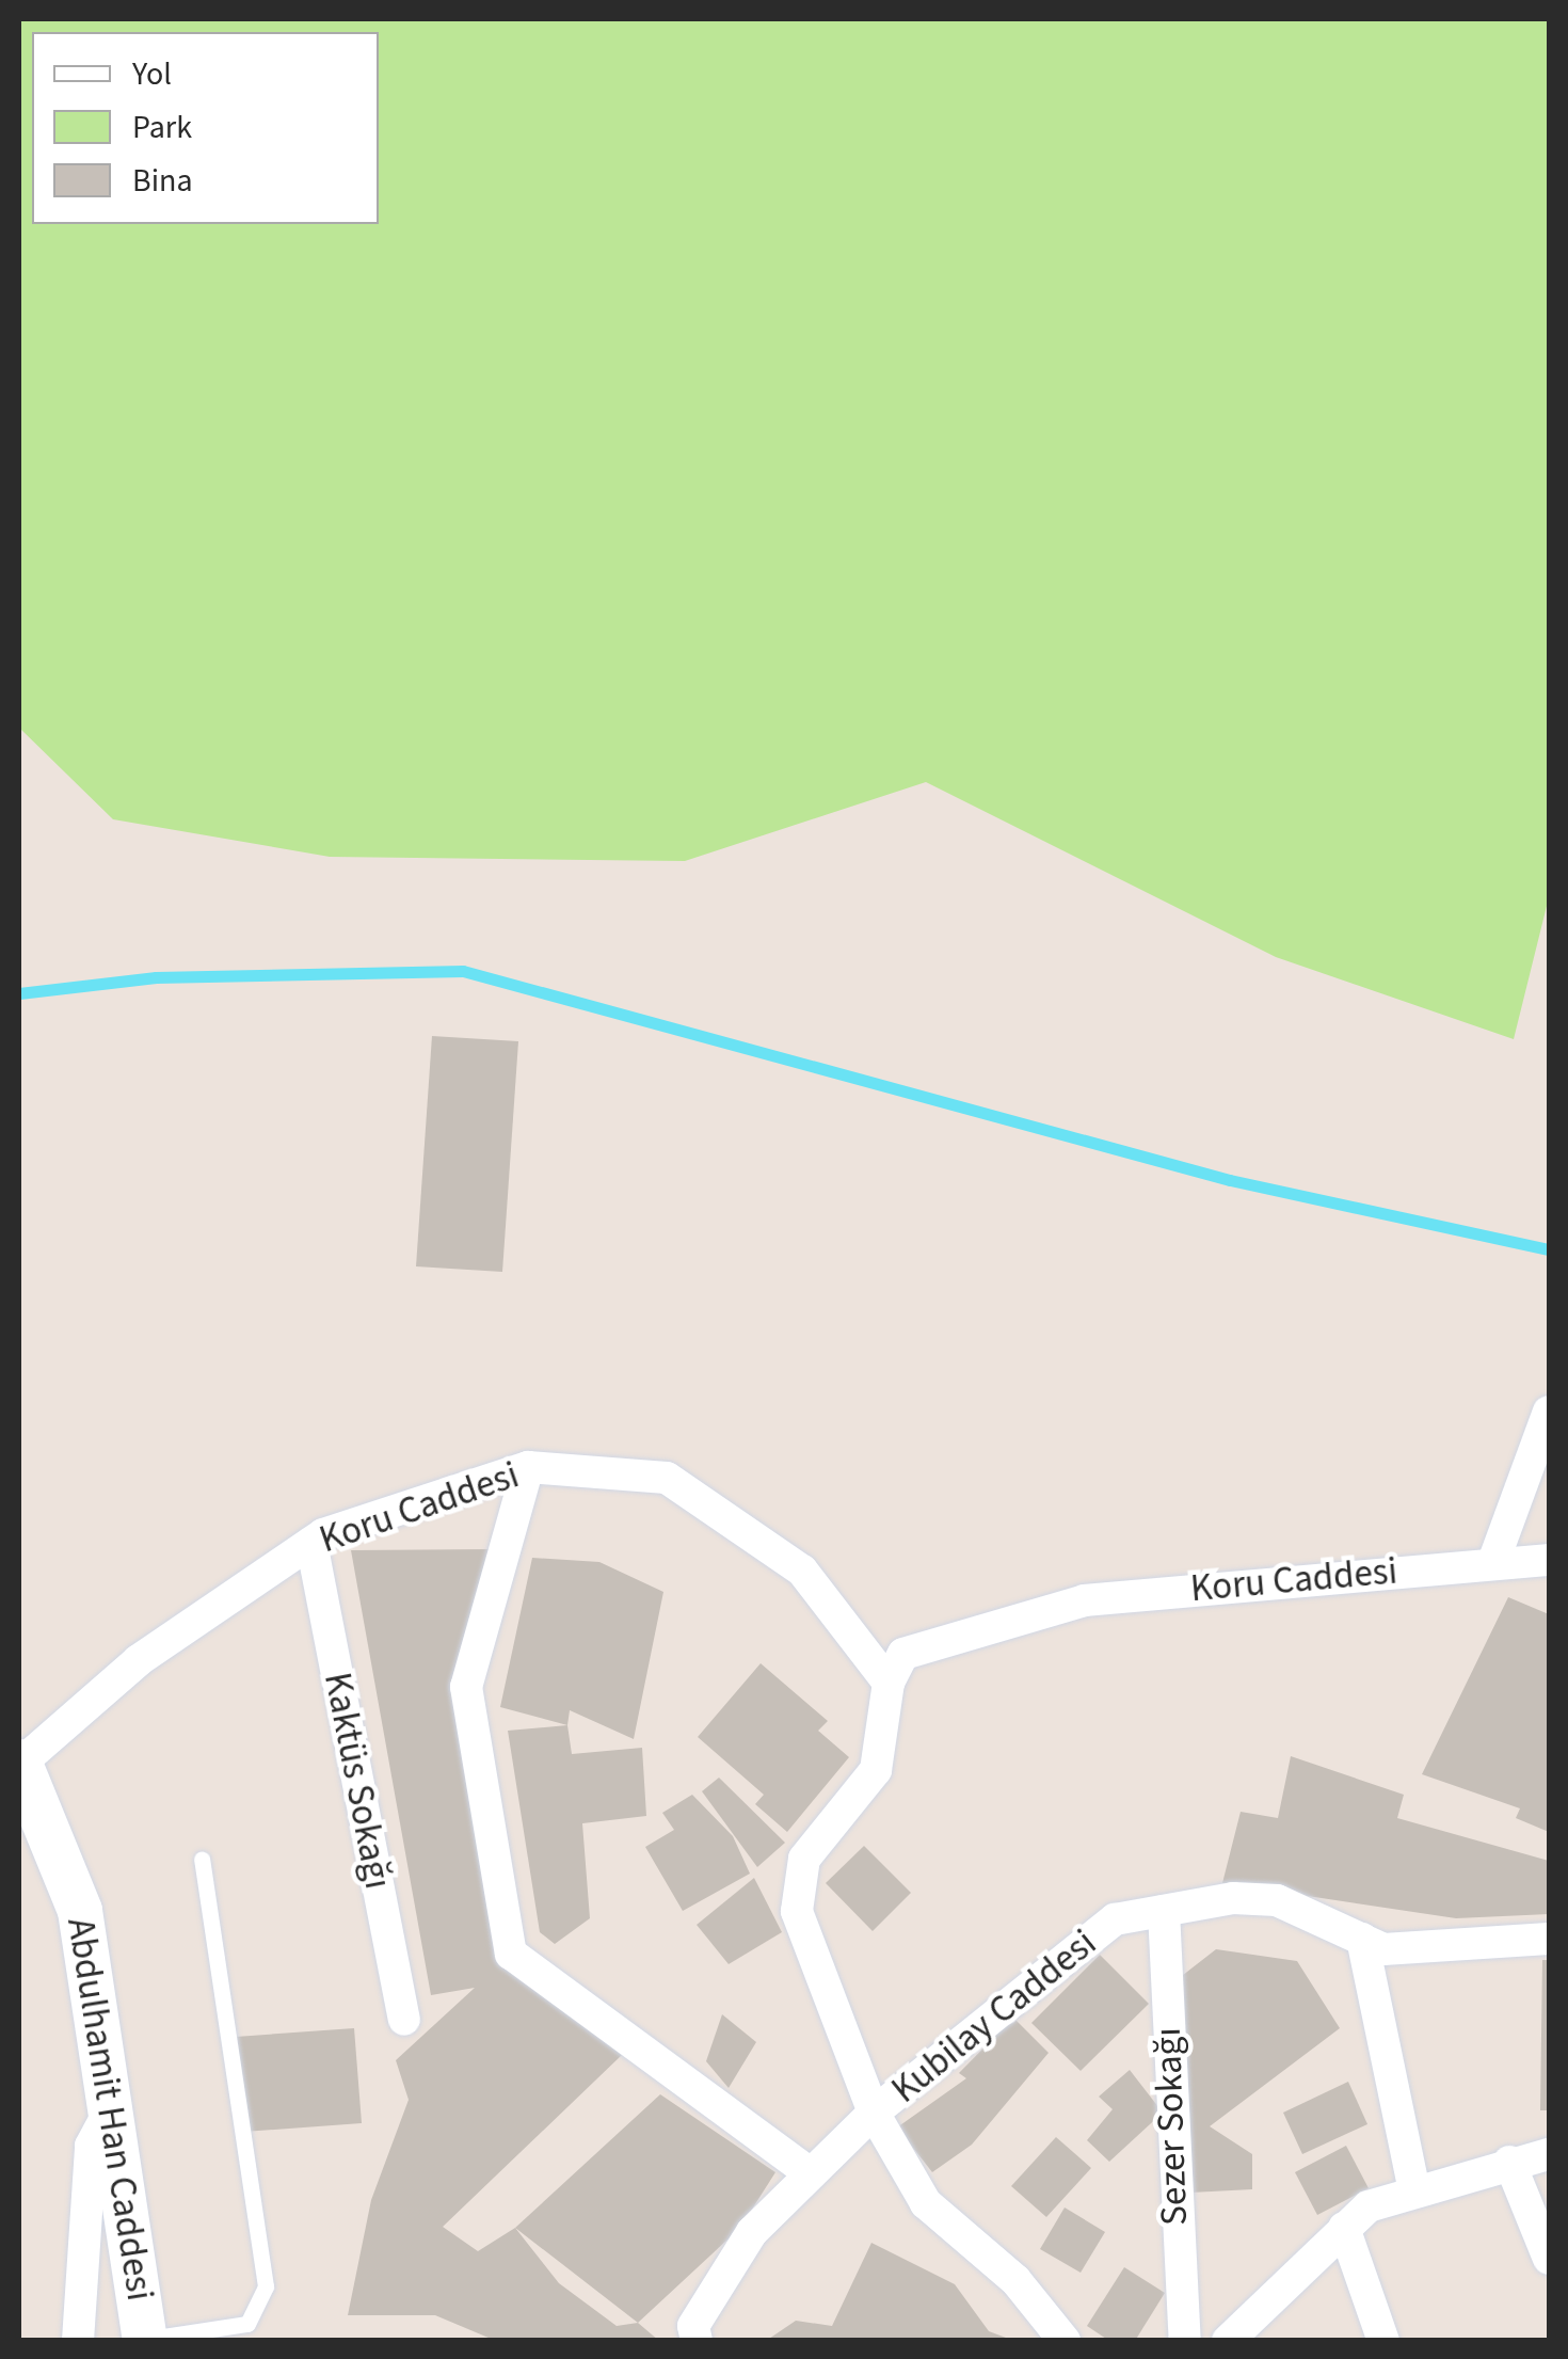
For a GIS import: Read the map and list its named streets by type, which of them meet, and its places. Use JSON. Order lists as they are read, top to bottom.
{
  "streets": {
    "main road": ["Abdulhamit Han Caddesi"],
    "street": [
      "Koru Caddesi",
      "Kaktüs Sokağı",
      "Kubilay Caddesi",
      "Sezer Sokağı"
    ]
  },
  "crossings": [
    ["Koru Caddesi", "Kaktüs Sokağı"],
    ["Koru Caddesi", "Abdulhamit Han Caddesi"],
    ["Kubilay Caddesi", "Sezer Sokağı"]
  ],
  "legend": ["Yol", "Park", "Bina"]
}
